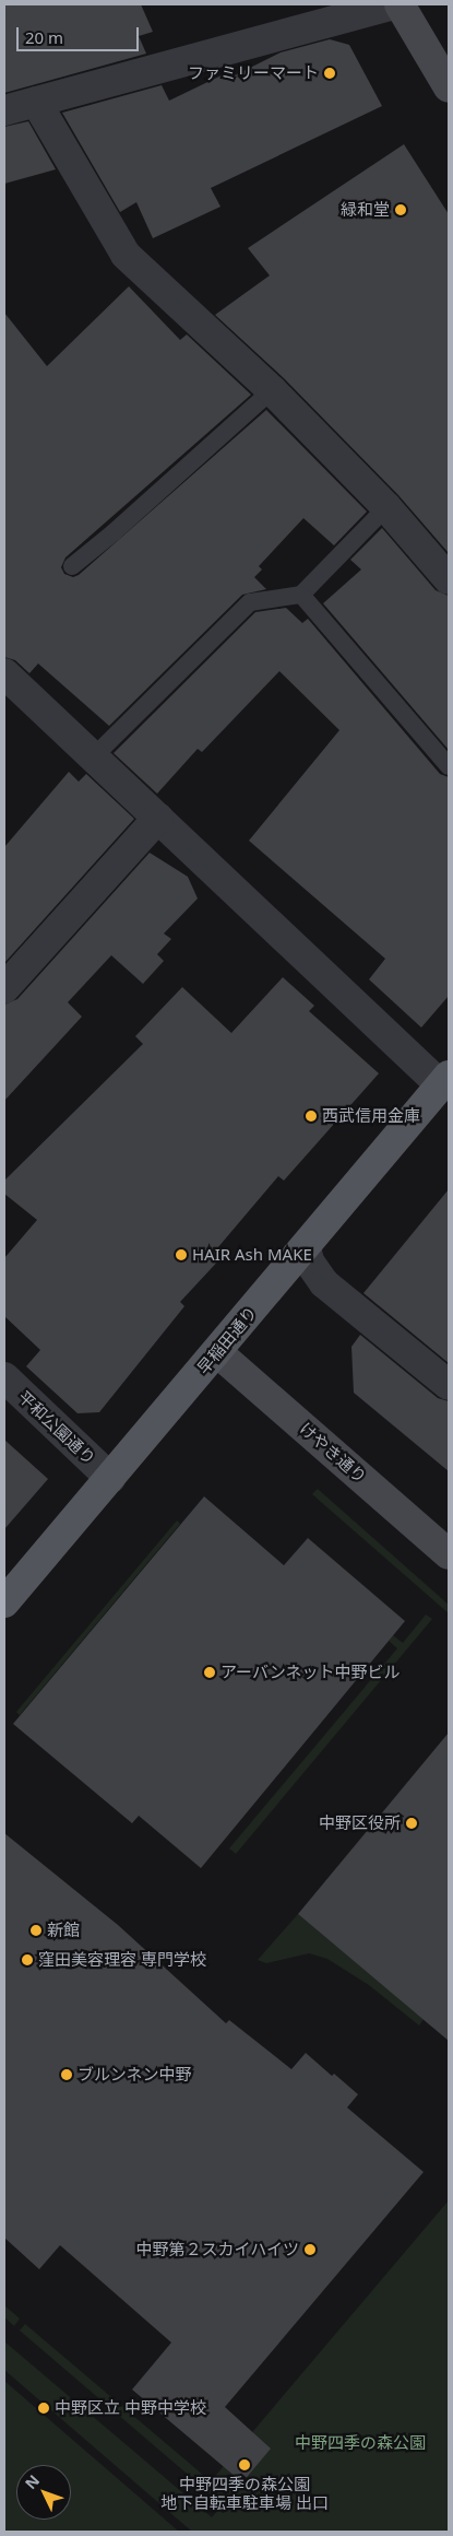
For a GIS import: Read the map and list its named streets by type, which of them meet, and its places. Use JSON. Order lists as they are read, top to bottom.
{
  "streets": {
    "main road": ["早稲田通り"],
    "street": ["平和公園通り", "けやき通り"]
  },
  "crossings": [
    ["早稲田通り", "平和公園通り"],
    ["早稲田通り", "けやき通り"]
  ],
  "parks": ["中野四季の森公園"],
  "places": [
    "ファミリーマート",
    "緑和堂",
    "西武信用金庫",
    "HAIR Ash MAKE",
    "アーバンネット中野ビル",
    "中野区役所",
    "新館",
    "窪田美容理容 専門学校",
    "ブルンネン中野",
    "中野第２スカイハイツ",
    "中野区立 中野中学校",
    "中野四季の森公園 地下自転車駐車場 出口"
  ],
  "scale_bar": "20 m",
  "north": "top left"
}
